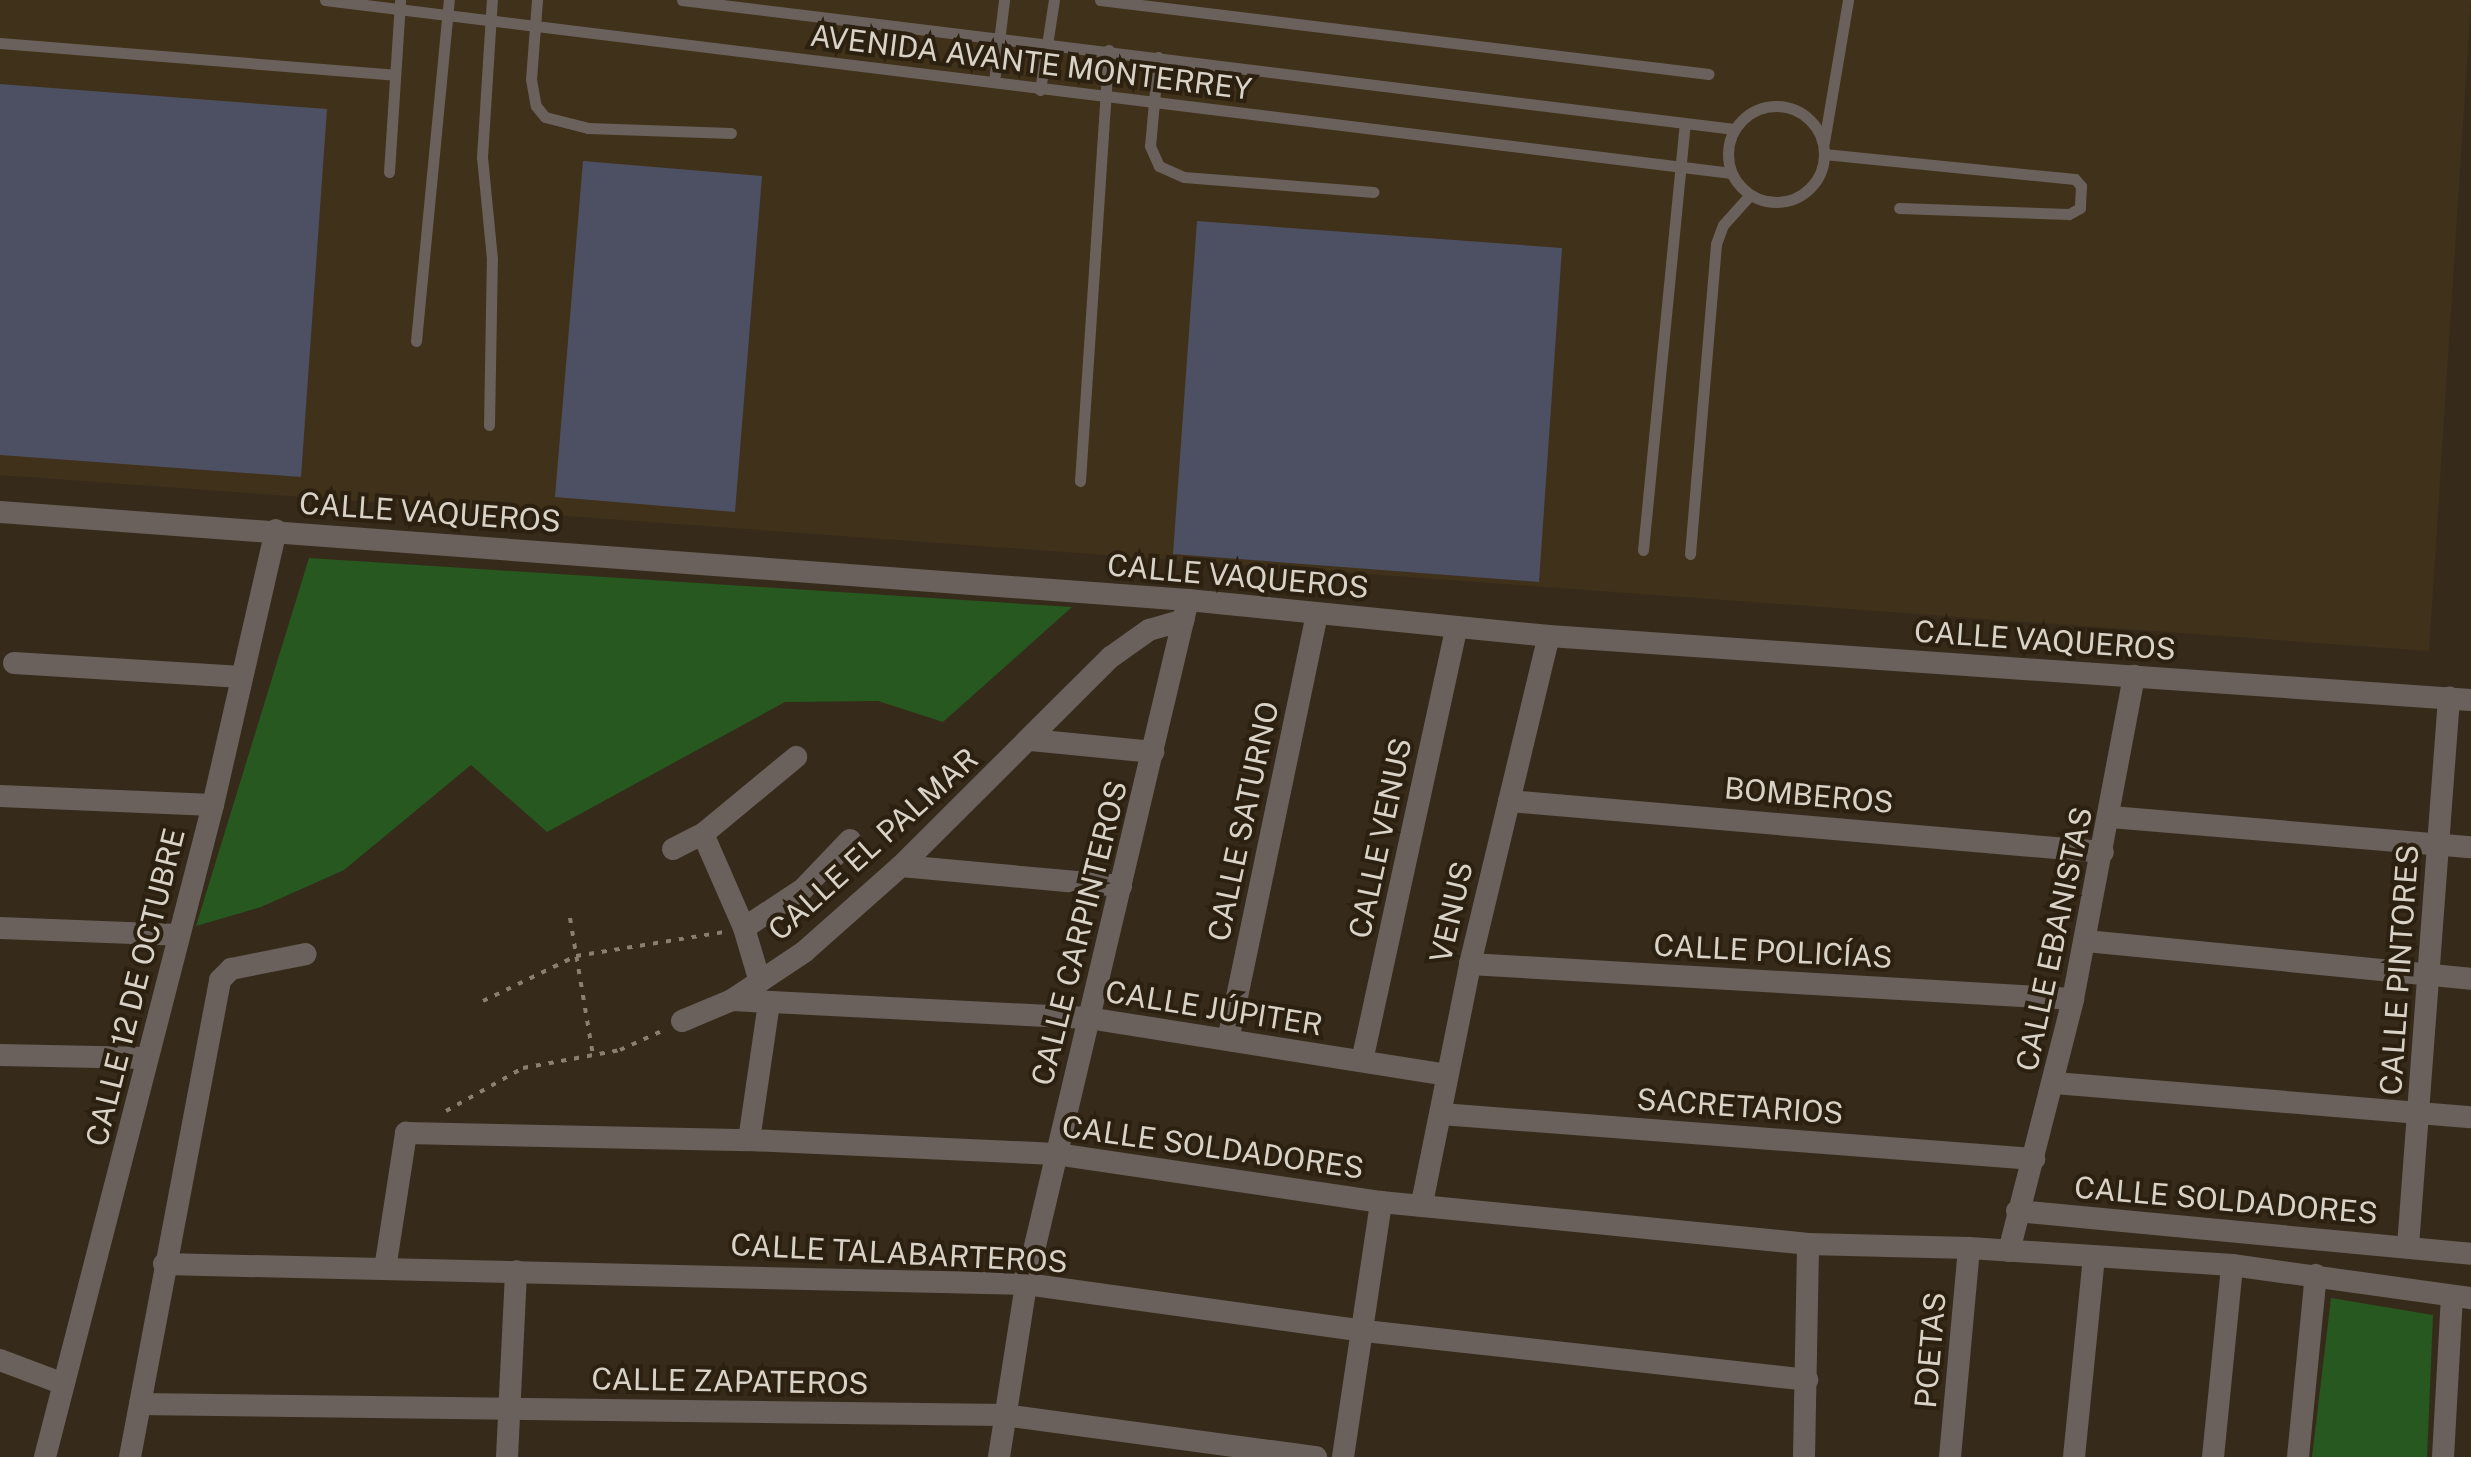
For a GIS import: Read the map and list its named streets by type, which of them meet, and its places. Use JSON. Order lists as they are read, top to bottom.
{
  "streets": {
    "street": [
      "CALLE VAQUEROS",
      "BOMBEROS",
      "CALLE SATURNO",
      "CALLE VENUS",
      "CALLE EL PALMAR",
      "VENUS",
      "CALLE CARPINTEROS",
      "CALLE EBANISTAS",
      "CALLE POLICÍAS",
      "CALLE PINTORES",
      "CALLE 12 DE OCTUBRE",
      "CALLE JÚPITER",
      "SACRETARIOS",
      "CALLE SOLDADORES",
      "CALLE TALABARTEROS",
      "POETAS",
      "CALLE ZAPATEROS"
    ],
    "lane": ["AVENIDA AVANTE MONTERREY"]
  },
  "crossings": [
    ["CALLE VAQUEROS", "CALLE SATURNO"],
    ["CALLE VAQUEROS", "CALLE VENUS"],
    ["CALLE VAQUEROS", "CALLE EL PALMAR"],
    ["CALLE VAQUEROS", "VENUS"],
    ["CALLE VAQUEROS", "CALLE CARPINTEROS"],
    ["CALLE VAQUEROS", "CALLE EBANISTAS"],
    ["CALLE VAQUEROS", "CALLE PINTORES"],
    ["CALLE VAQUEROS", "CALLE 12 DE OCTUBRE"],
    ["BOMBEROS", "VENUS"],
    ["BOMBEROS", "CALLE EBANISTAS"],
    ["CALLE SATURNO", "CALLE JÚPITER"],
    ["CALLE VENUS", "CALLE JÚPITER"],
    ["CALLE EL PALMAR", "CALLE CARPINTEROS"],
    ["CALLE EL PALMAR", "CALLE JÚPITER"],
    ["VENUS", "CALLE POLICÍAS"],
    ["VENUS", "CALLE JÚPITER"],
    ["VENUS", "SACRETARIOS"],
    ["VENUS", "CALLE SOLDADORES"],
    ["CALLE CARPINTEROS", "CALLE JÚPITER"],
    ["CALLE CARPINTEROS", "CALLE SOLDADORES"],
    ["CALLE CARPINTEROS", "CALLE TALABARTEROS"],
    ["CALLE CARPINTEROS", "CALLE ZAPATEROS"],
    ["CALLE EBANISTAS", "CALLE POLICÍAS"],
    ["CALLE EBANISTAS", "SACRETARIOS"],
    ["CALLE EBANISTAS", "CALLE SOLDADORES"],
    ["CALLE PINTORES", "CALLE SOLDADORES"],
    ["CALLE SOLDADORES", "CALLE TALABARTEROS"],
    ["CALLE SOLDADORES", "POETAS"]
  ]
}
